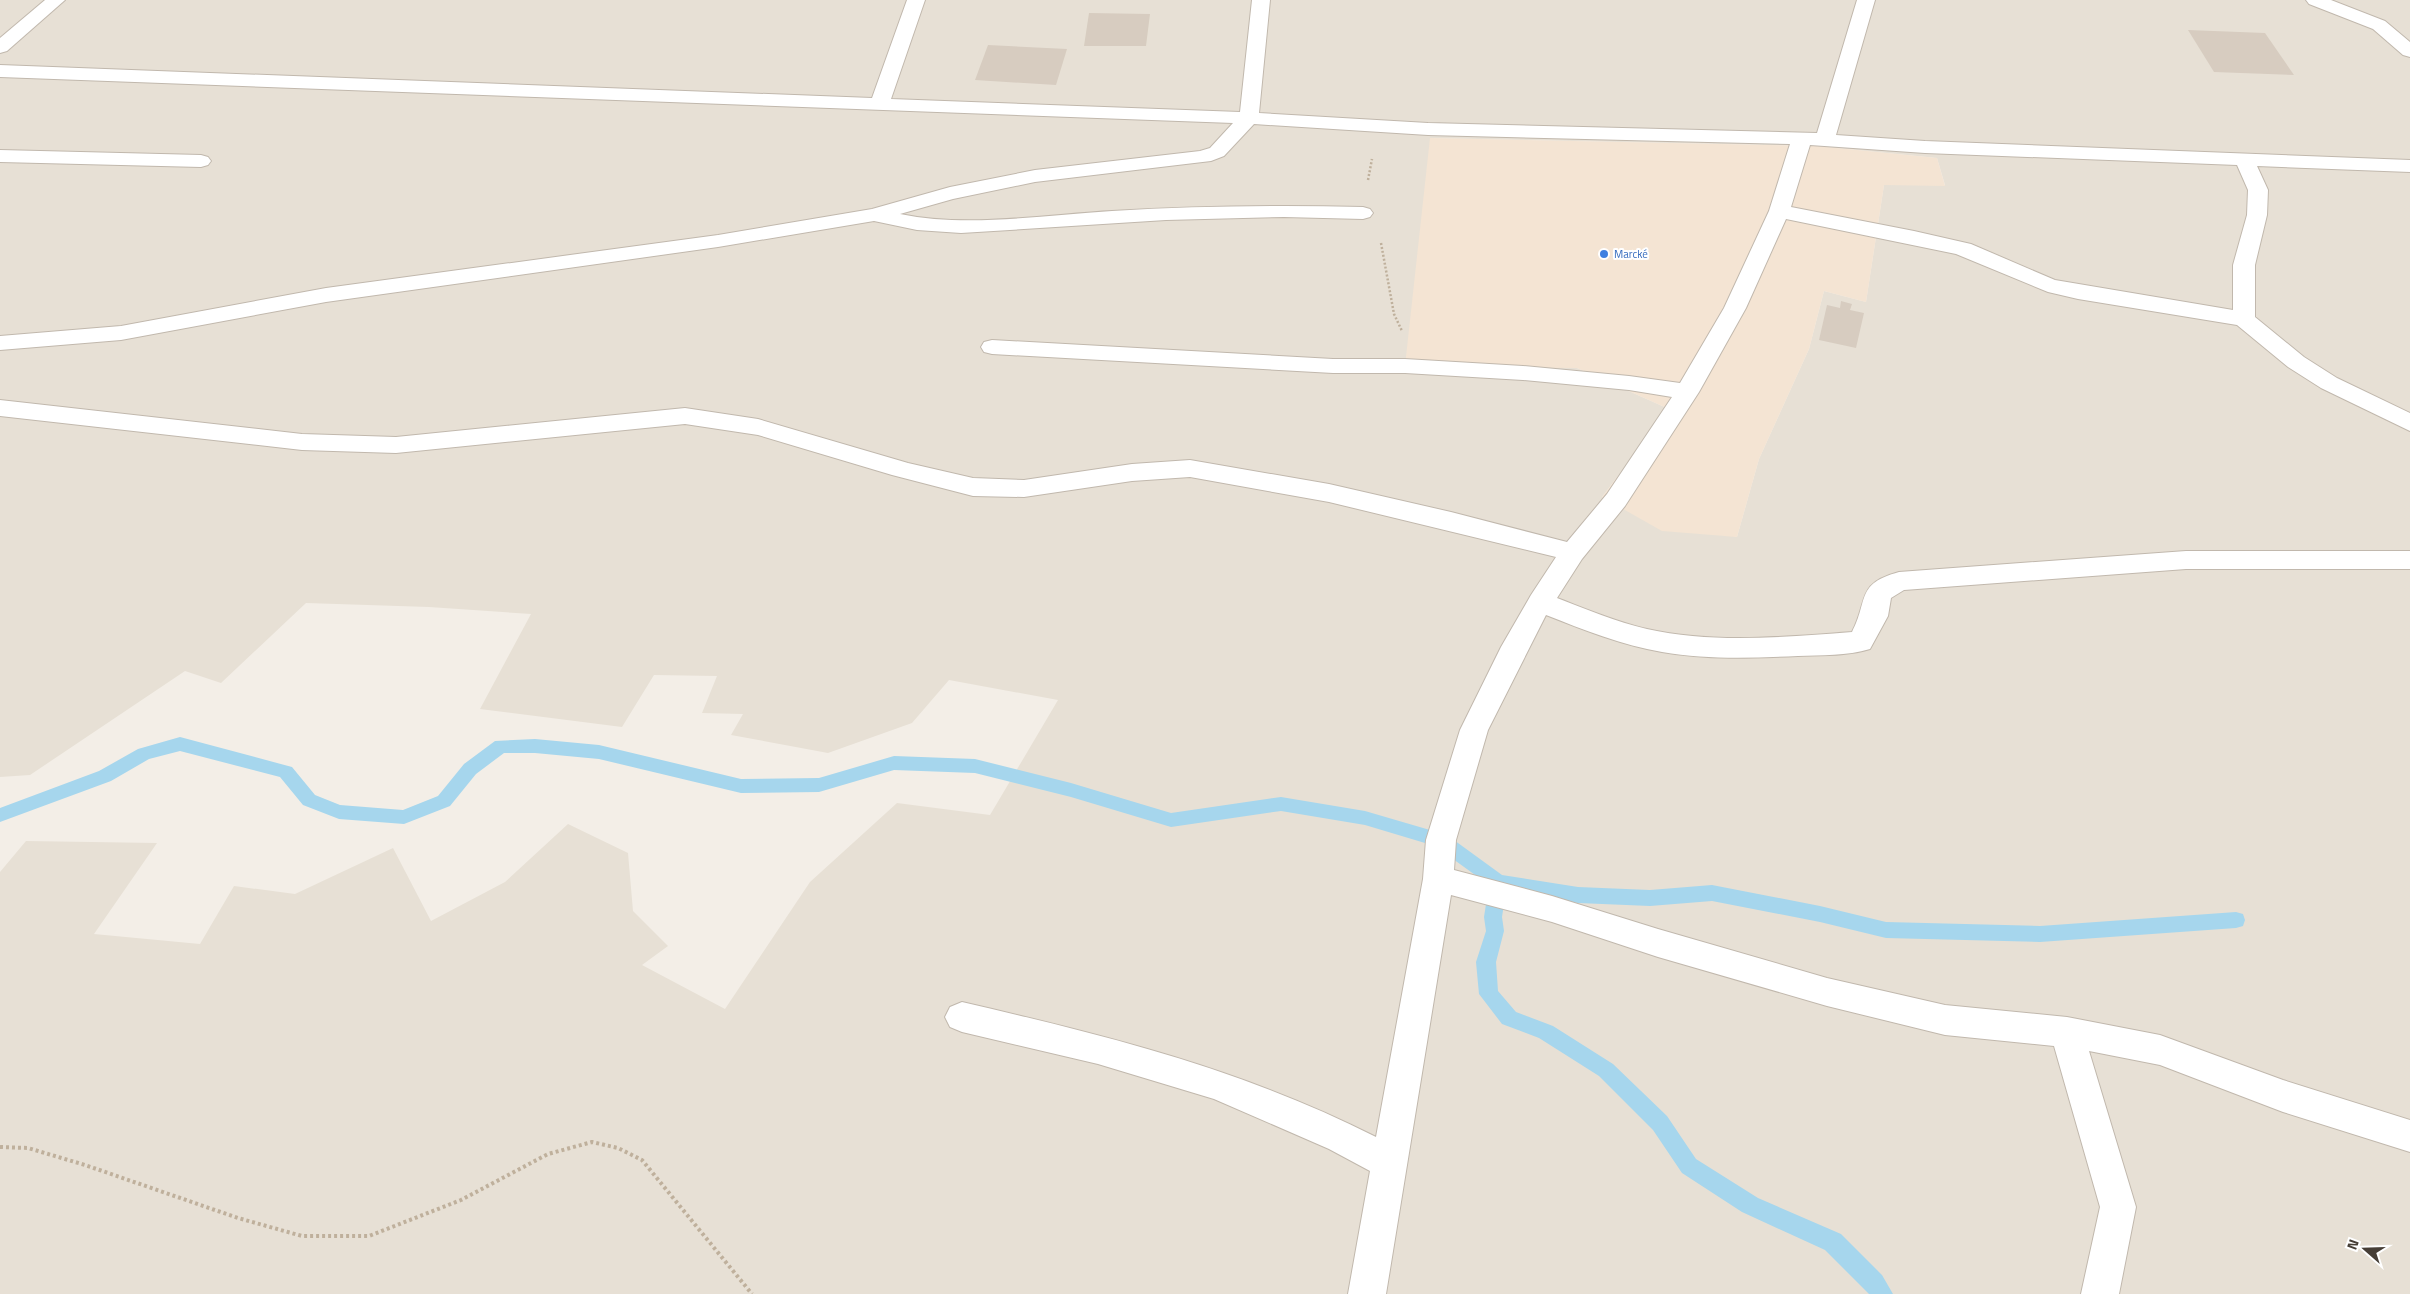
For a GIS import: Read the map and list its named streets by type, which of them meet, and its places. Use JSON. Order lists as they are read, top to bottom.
{
  "places": ["Marcké"],
  "north": "left"
}
